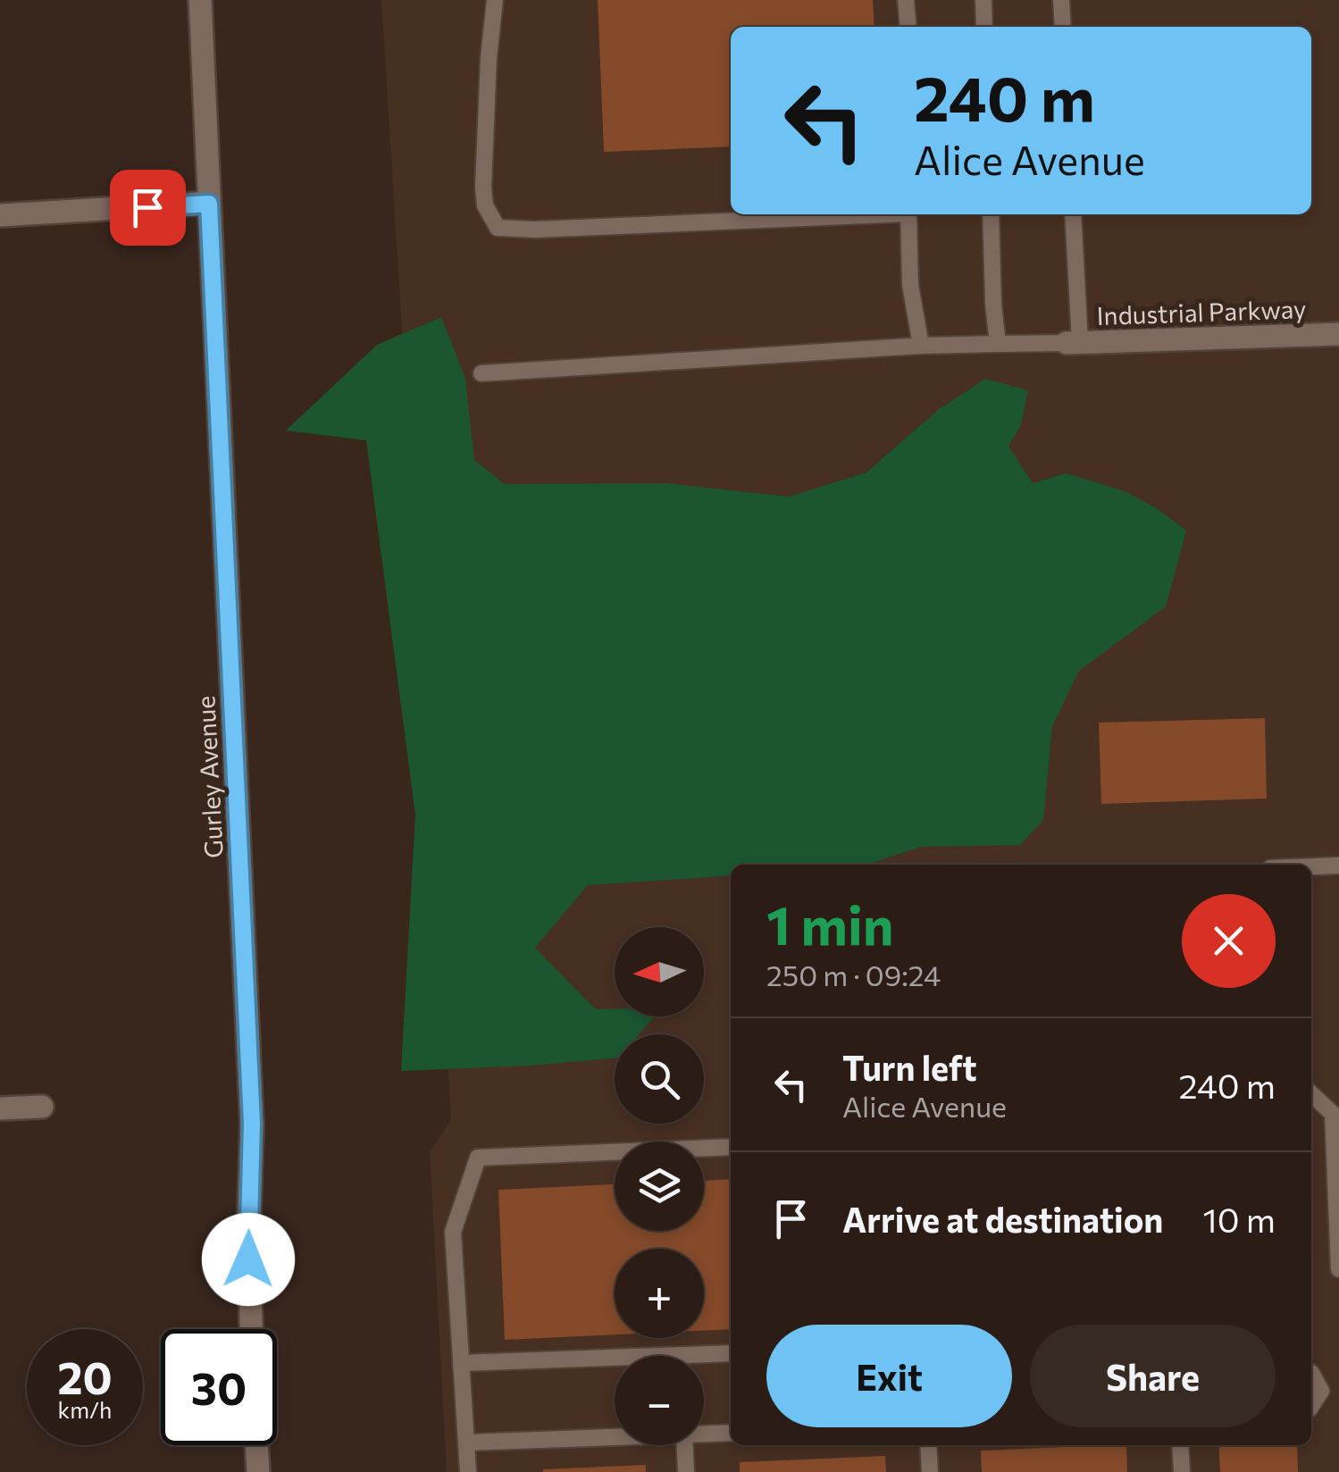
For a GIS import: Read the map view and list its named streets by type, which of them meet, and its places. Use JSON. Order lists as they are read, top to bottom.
{
  "streets": {
    "street": ["Industrial Parkway", "Gurley Avenue"]
  },
  "north": "left",
  "page": {
    "turn": ["240 m", "Alice Avenue"],
    "heading": ["1 min", "250 m · 09:24"],
    "map_buttons": ["+", "−"],
    "list": [
      {
        "name": "Turn left",
        "note": "Alice Avenue",
        "value": "240 m"
      },
      {
        "name": "Arrive at destination",
        "value": "10 m"
      }
    ],
    "buttons": ["Exit", "Share"],
    "speed": "20 km/h",
    "limit": "30"
  }
}
